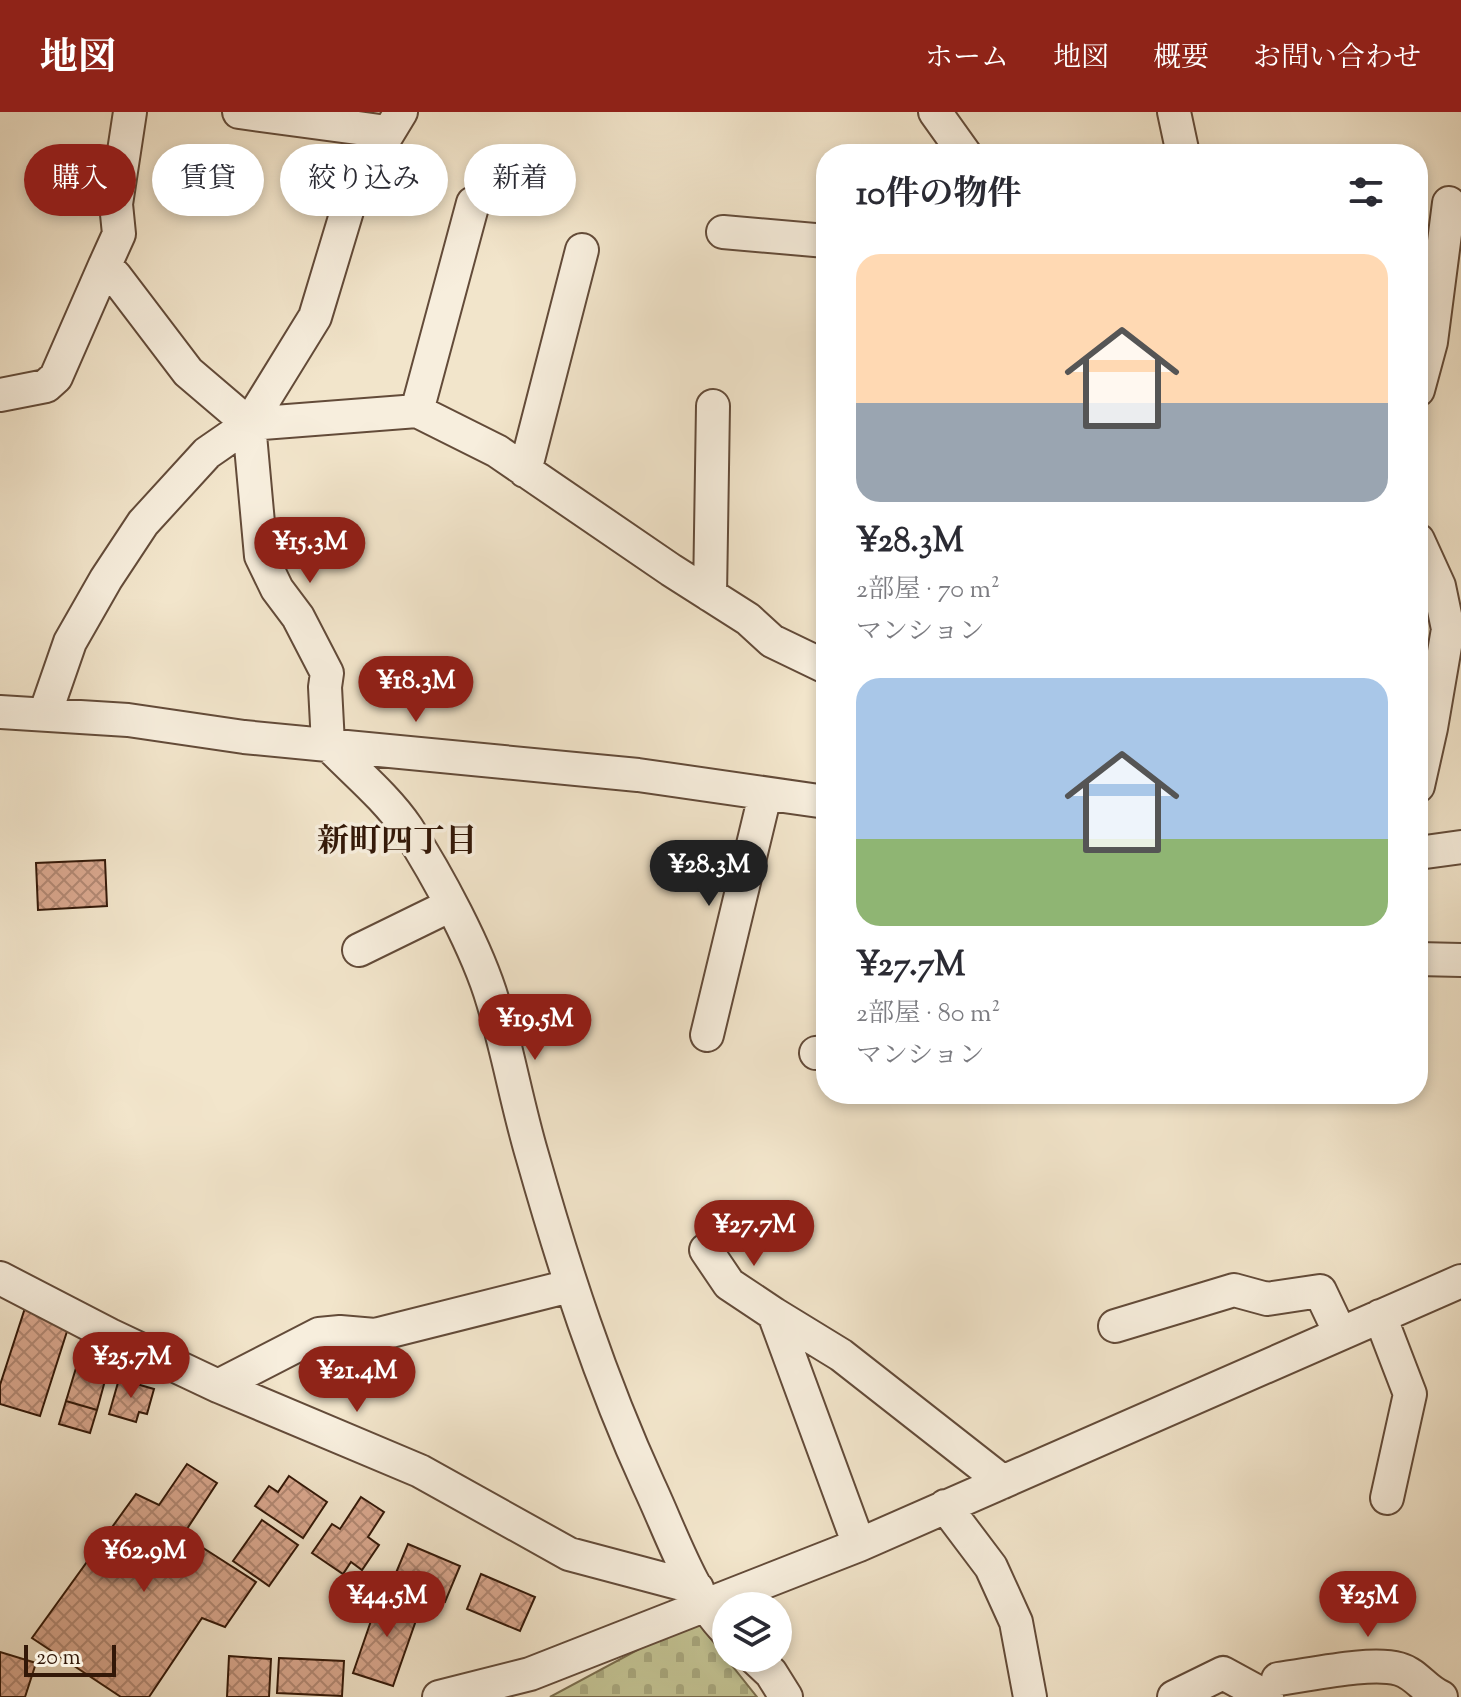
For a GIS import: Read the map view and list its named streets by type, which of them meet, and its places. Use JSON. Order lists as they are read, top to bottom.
{
  "districts": ["新町四丁目"],
  "scale_bar": "20 m",
  "page": {
    "header": "地図",
    "nav": [
      "ホーム",
      "地図",
      "概要",
      "お問い合わせ"
    ],
    "chip": [
      "購入",
      "賃貸",
      "絞り込み",
      "新着"
    ],
    "heading": "10件の物件",
    "list": [
      {
        "name": "¥28.3M",
        "note": "2部屋 · 70 m² · マンション"
      },
      {
        "name": "¥27.7M",
        "note": "2部屋 · 80 m² · マンション"
      }
    ],
    "price": [
      "¥15.3M",
      "¥18.3M",
      "¥28.3M",
      "¥19.5M",
      "¥27.7M",
      "¥25.7M",
      "¥21.4M",
      "¥62.9M",
      "¥44.5M",
      "¥25M"
    ],
    "scale": "20 m"
  }
}
